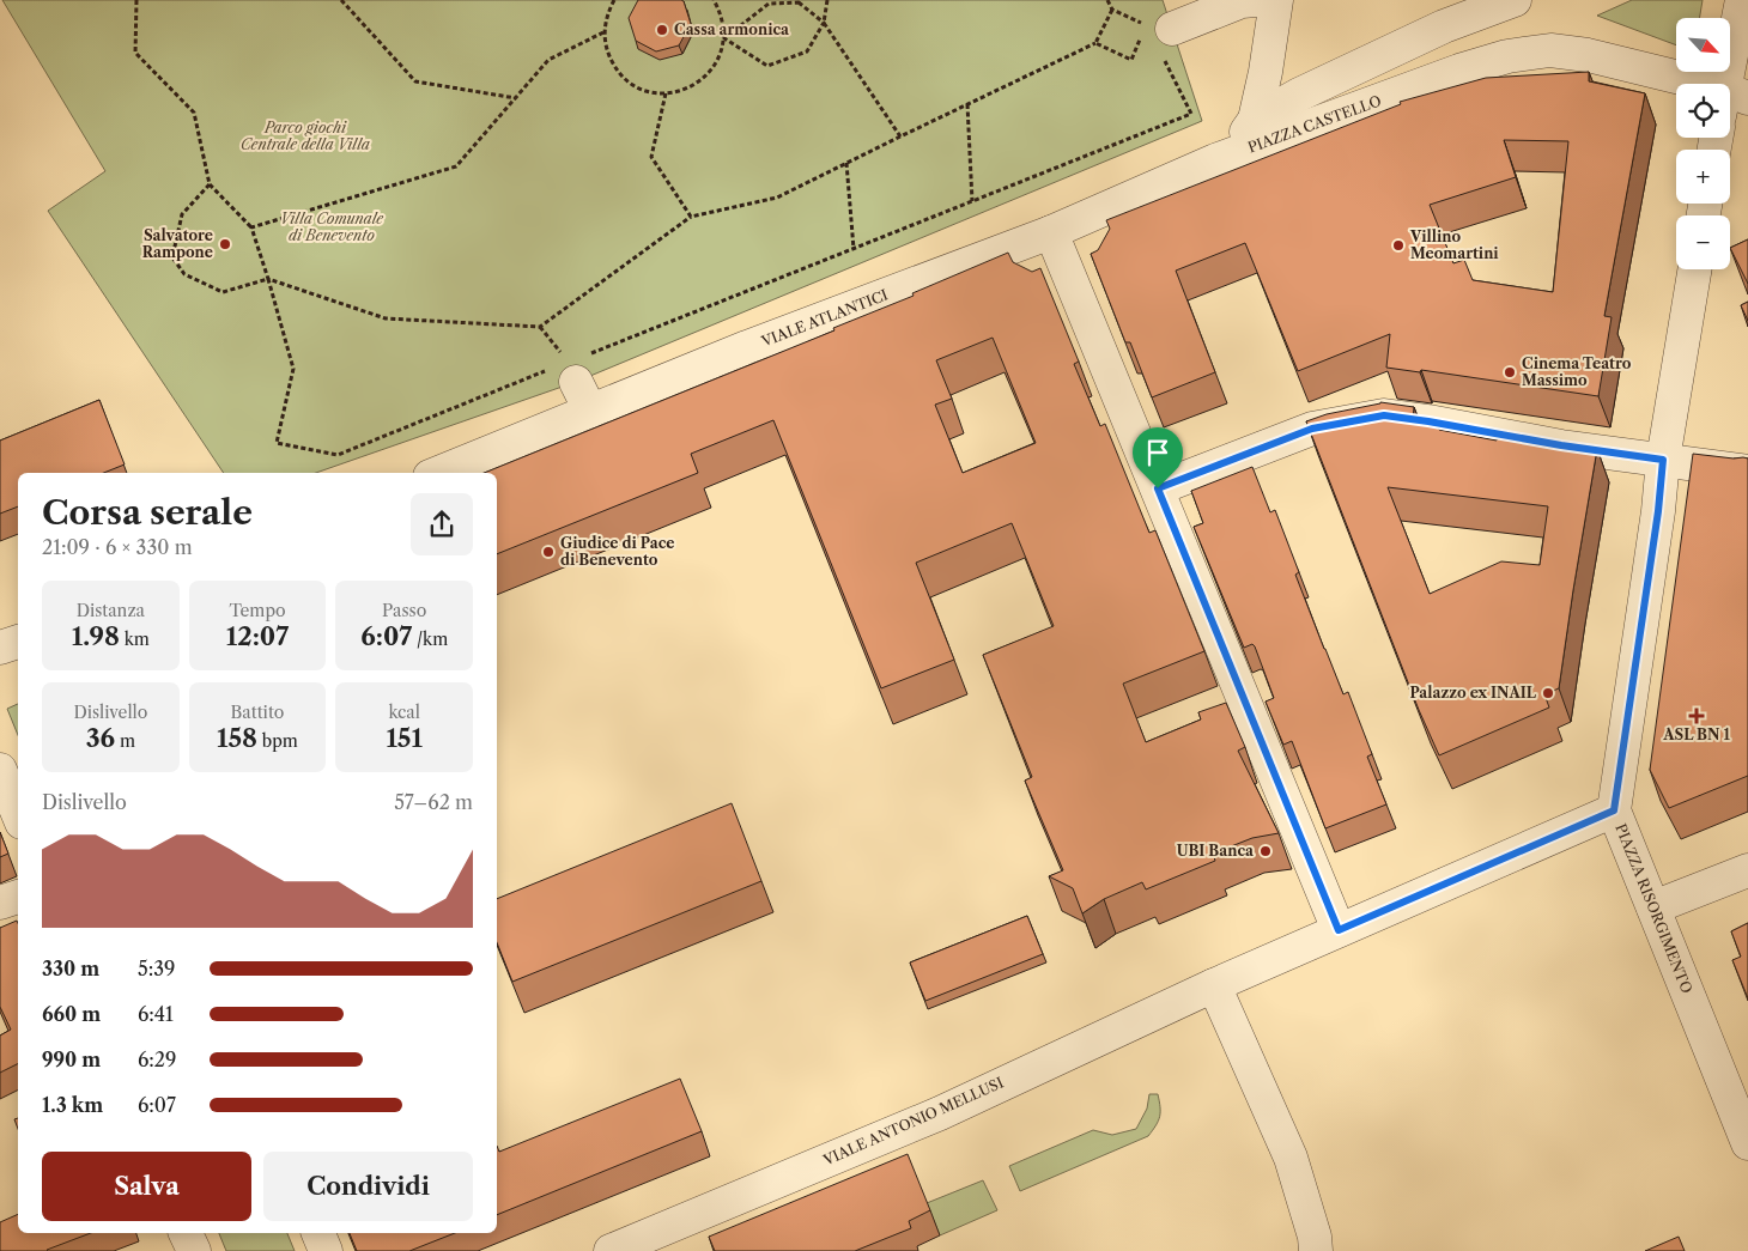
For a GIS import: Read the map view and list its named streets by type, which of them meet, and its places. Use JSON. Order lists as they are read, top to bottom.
{
  "streets": {
    "street": [
      "PIAZZA CASTELLO",
      "VIALE ATLANTICI",
      "PIAZZA RISORGIMENTO",
      "VIALE ANTONIO MELLUSI"
    ]
  },
  "crossings": [
    ["PIAZZA CASTELLO", "VIALE ATLANTICI"],
    ["PIAZZA RISORGIMENTO", "VIALE ANTONIO MELLUSI"]
  ],
  "parks": ["Parco giochi Centrale della Villa", "Villa Comunale di Benevento"],
  "places": {
    "other": [
      "Cassa armonica",
      "Salvatore Rampone",
      "Villino Meomartini",
      "Cinema Teatro Massimo",
      "Giudice di Pace di Benevento",
      "Palazzo ex INAIL",
      "UBI Banca"
    ],
    "health": ["ASL BN 1"]
  },
  "north": "bottom right",
  "page": {
    "map_buttons": ["+", "−"],
    "heading": ["Corsa serale", "21:09 · 6 × 330 m"],
    "stats": [
      ["Distanza", "1.98 km"],
      ["Tempo", "12:07"],
      ["Passo", "6:07 /km"],
      ["Dislivello", "36 m"],
      ["Battito", "158 bpm"],
      ["kcal", "151"]
    ],
    "chart": ["Dislivello", "57–62 m"],
    "list": [
      {
        "name": "330 m",
        "note": "5:39"
      },
      {
        "name": "660 m",
        "note": "6:41"
      },
      {
        "name": "990 m",
        "note": "6:29"
      },
      {
        "name": "1.3 km",
        "note": "6:07"
      }
    ],
    "buttons": ["Salva", "Condividi"]
  }
}
